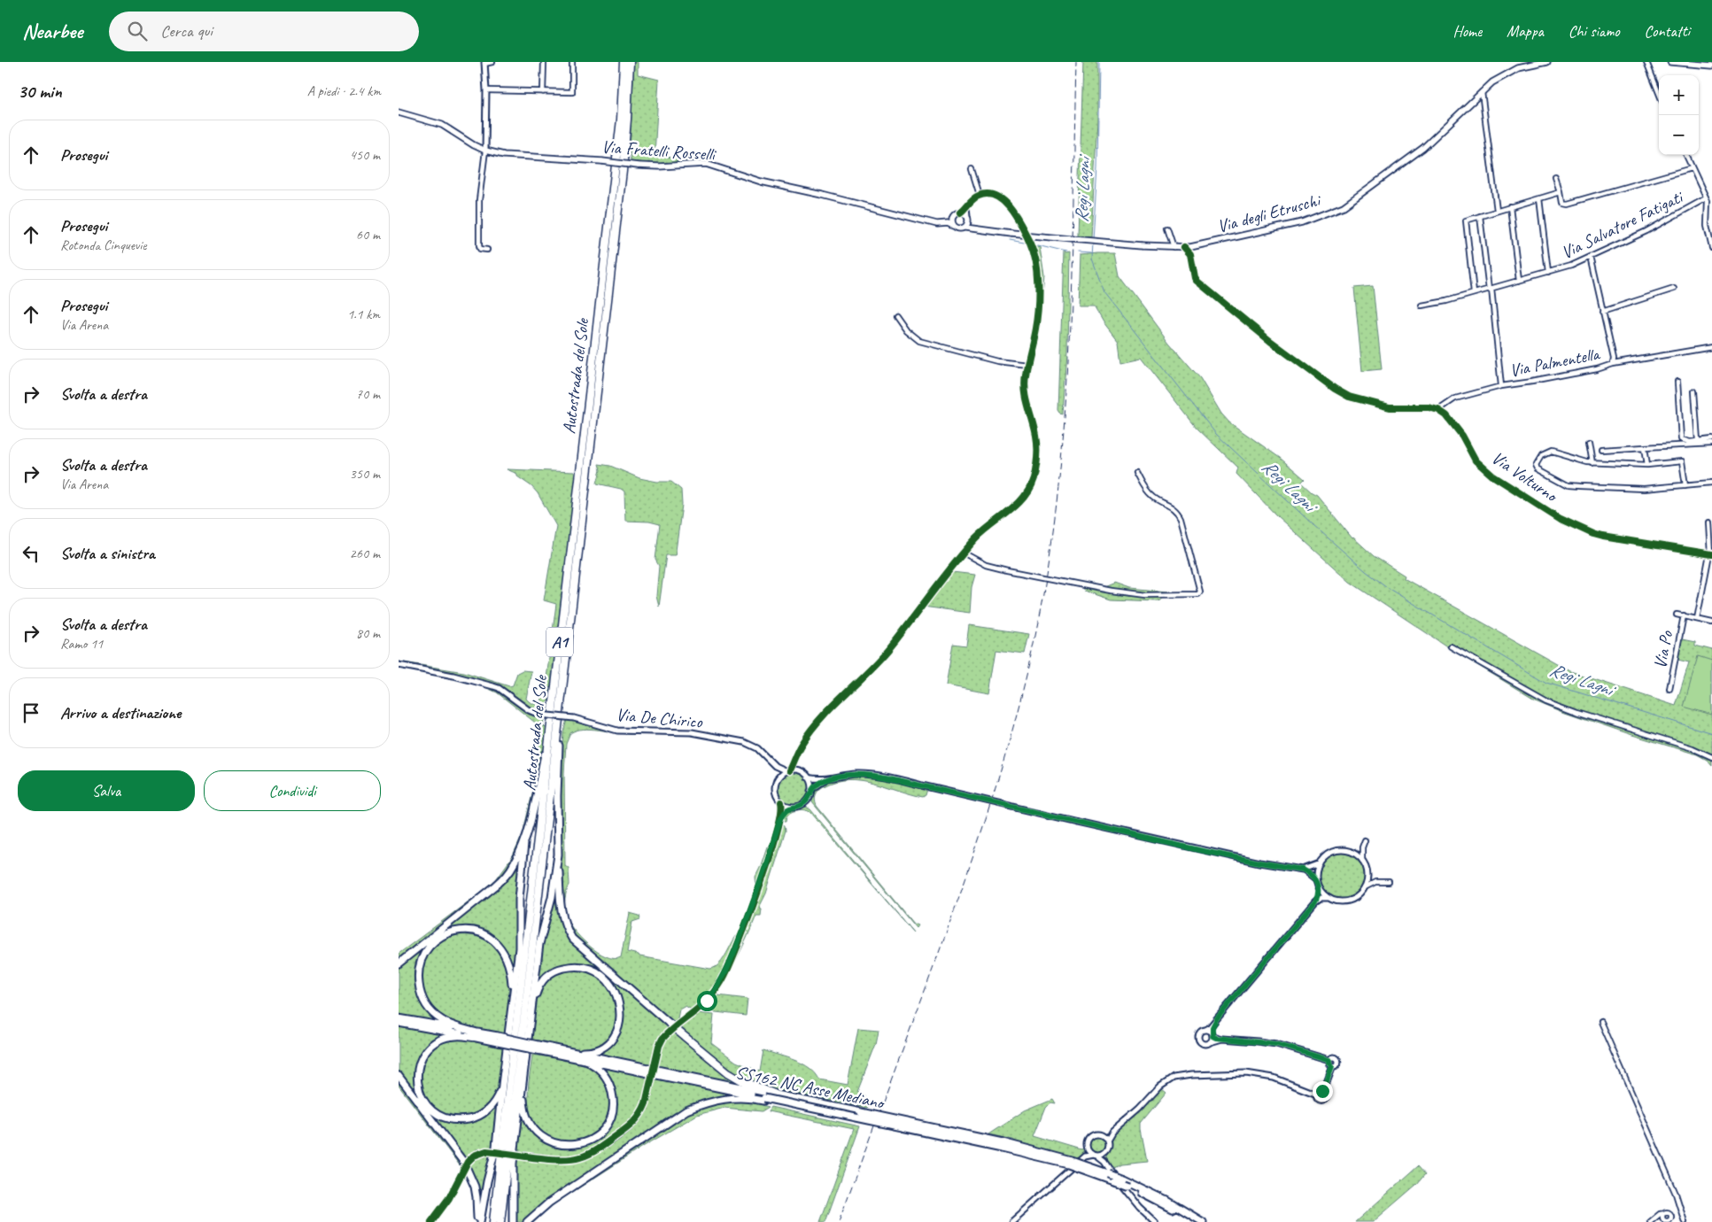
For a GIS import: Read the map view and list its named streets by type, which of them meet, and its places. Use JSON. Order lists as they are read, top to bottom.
{
  "streets": {
    "highway": ["Autostrada del Sole", "A1", "SS162 NC Asse Mediano"],
    "main road": ["Via Fratelli Rosselli", "Via degli Etruschi"],
    "street": [
      "Via Salvatore Fatigati",
      "Via Palmentella",
      "Via Volturno",
      "Via Po",
      "Via De Chirico"
    ]
  },
  "crossings": [
    ["Via Fratelli Rosselli", "Via degli Etruschi"],
    ["Via Salvatore Fatigati", "Via Palmentella"],
    ["Via Palmentella", "Via Volturno"]
  ],
  "water": ["Regi Lagni"],
  "page": {
    "header": "Nearbee",
    "search": "Cerca qui",
    "nav": [
      "Home",
      "Mappa",
      "Chi siamo",
      "Contatti"
    ],
    "heading": ["30 min", "A piedi · 2.4 km"],
    "map_buttons": ["+", "−"],
    "list": [
      ["Prosegui", "450 m"],
      ["Prosegui", "Rotonda Cinquevie", "60 m"],
      ["Prosegui", "Via Arena", "1.1 km"],
      ["Svolta a destra", "70 m"],
      ["Svolta a destra", "Via Arena", "350 m"],
      ["Svolta a sinistra", "260 m"],
      ["Svolta a destra", "Ramo 11", "80 m"],
      "Arrivo a destinazione"
    ],
    "buttons": ["Salva", "Condividi"]
  }
}
